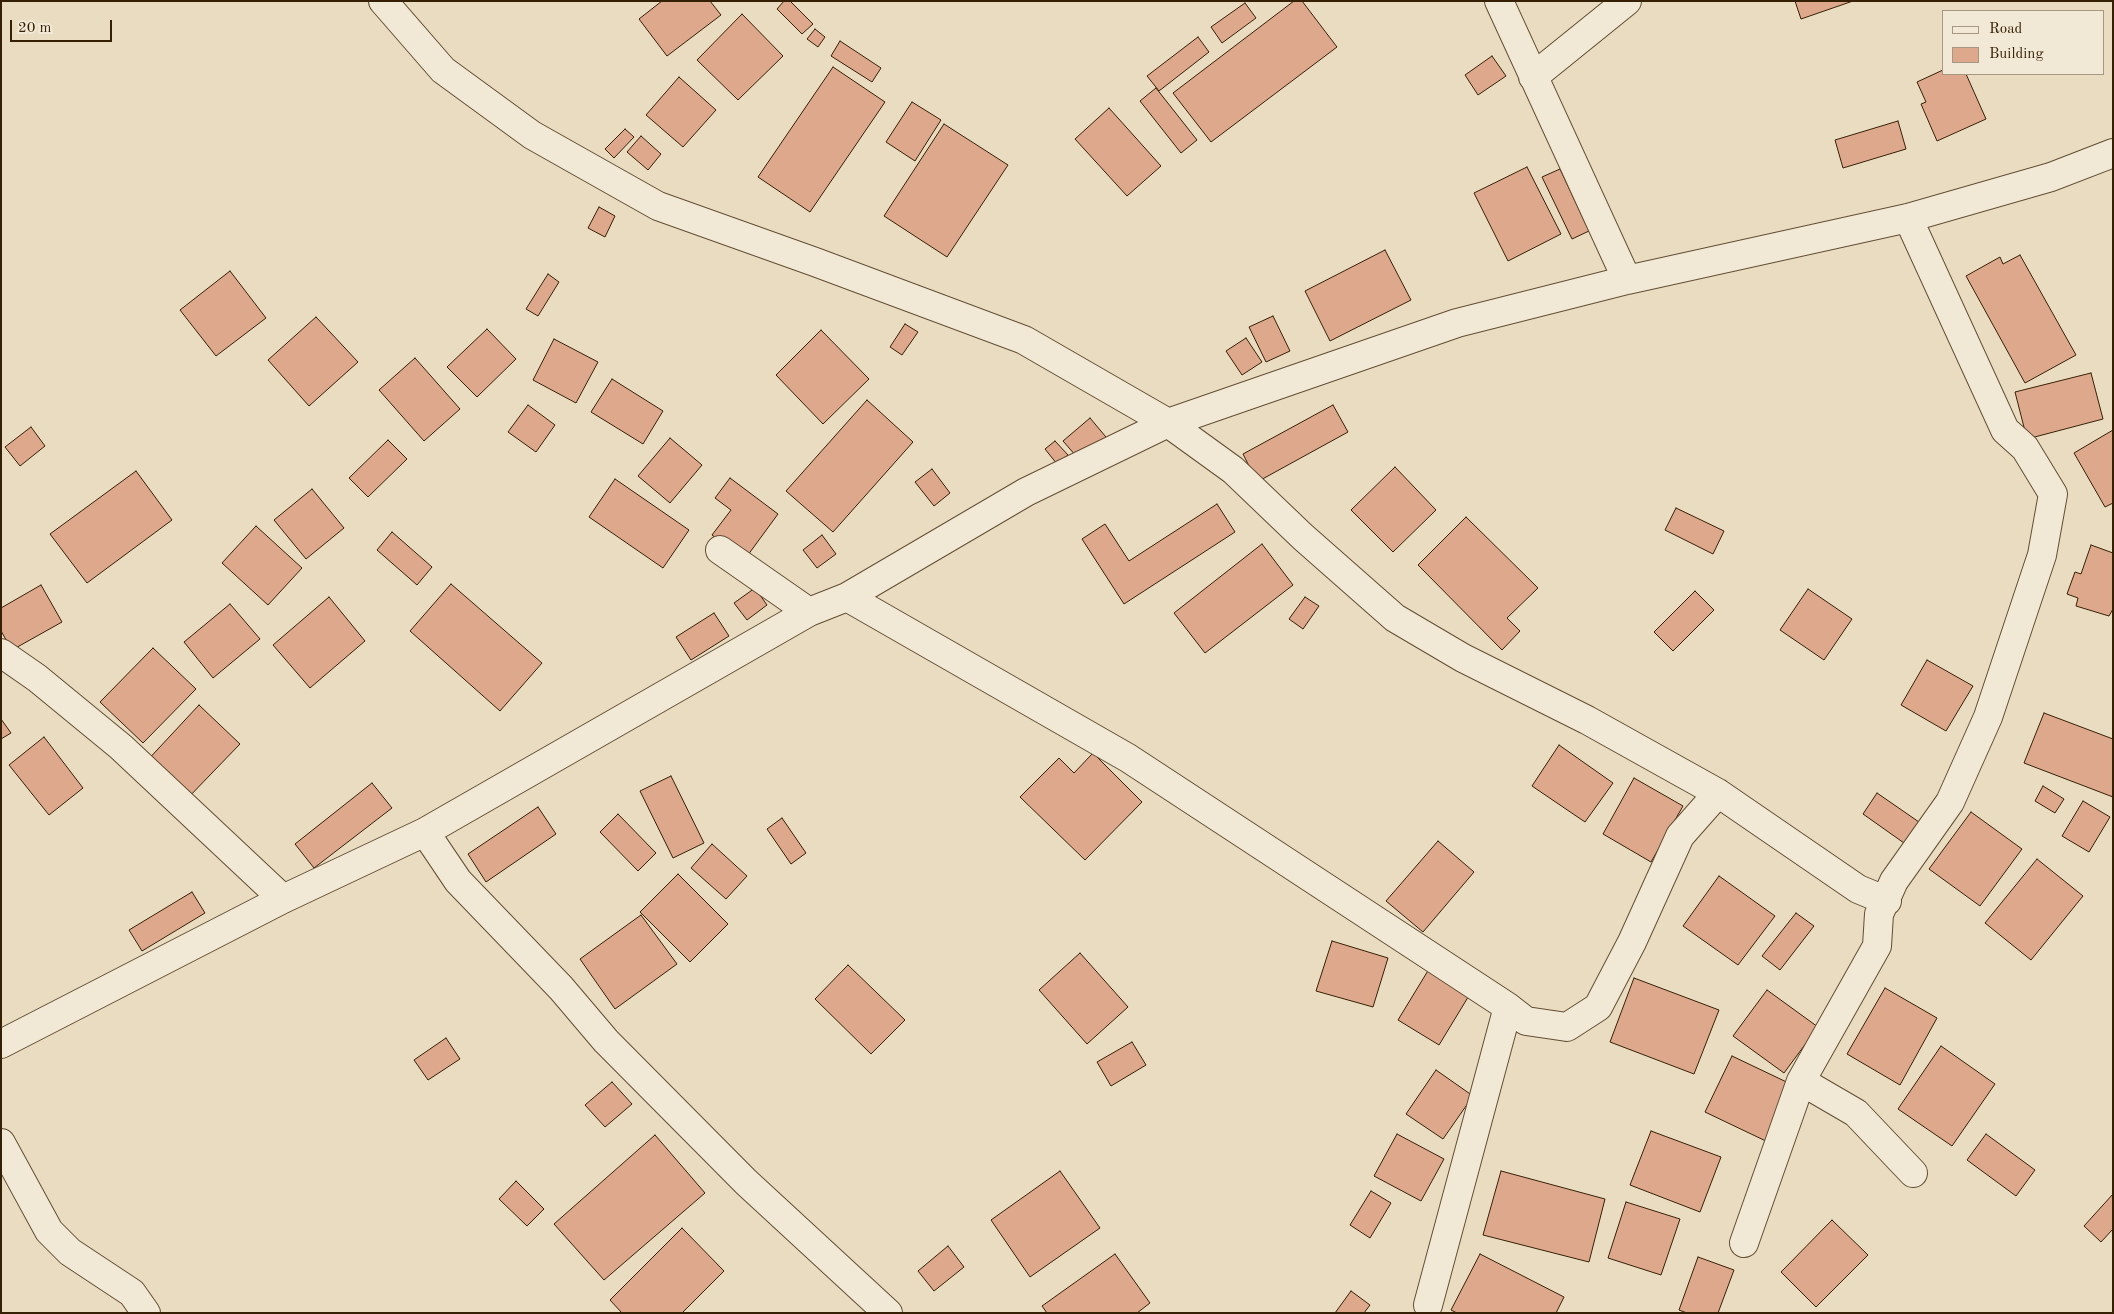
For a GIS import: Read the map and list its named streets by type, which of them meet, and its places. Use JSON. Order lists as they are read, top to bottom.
{
  "legend": ["Road", "Building"],
  "scale_bar": "20 m"
}
